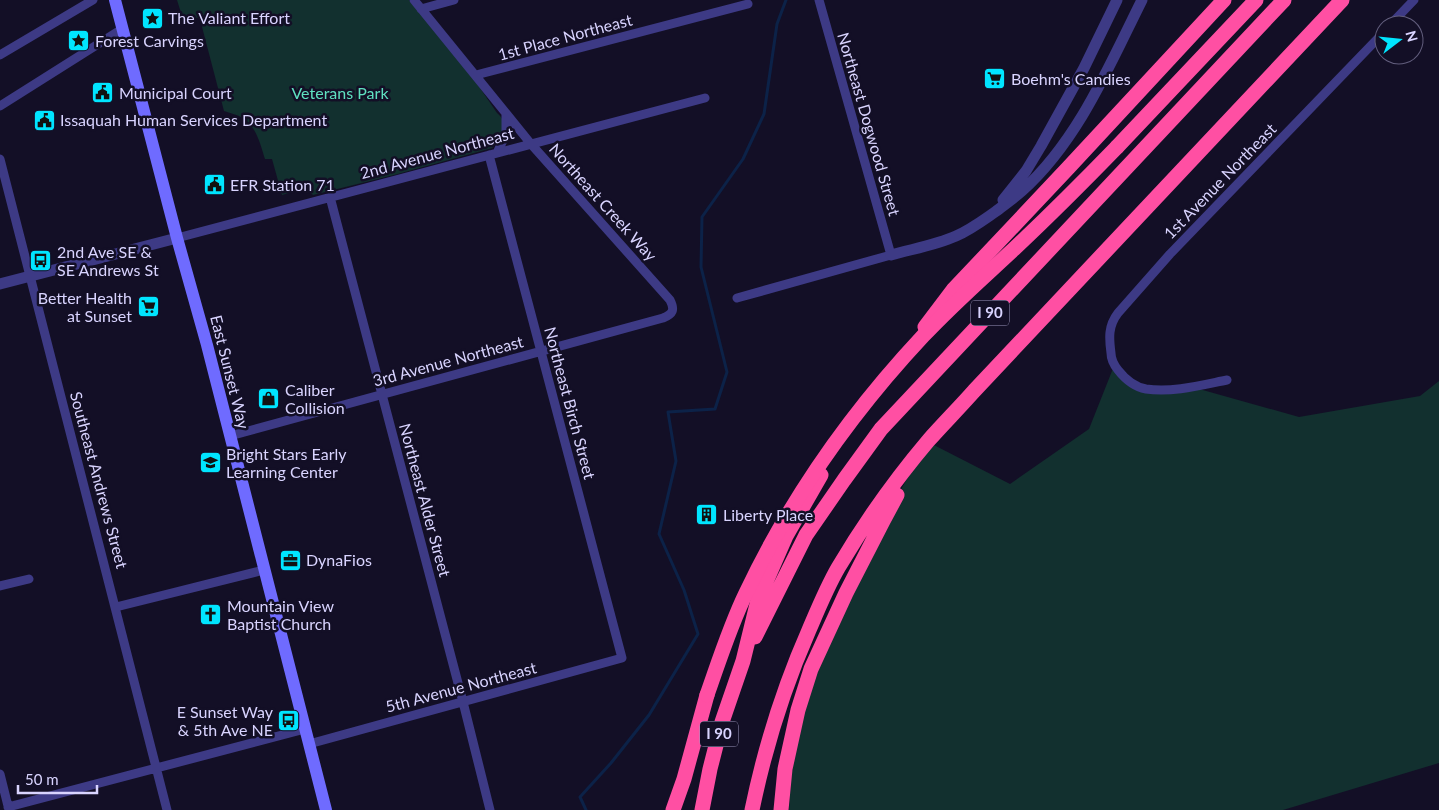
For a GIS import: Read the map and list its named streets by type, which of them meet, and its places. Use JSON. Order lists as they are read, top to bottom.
{
  "streets": {
    "highway": ["I 90"],
    "main road": ["East Sunset Way"],
    "street": [
      "1st Place Northeast",
      "Northeast Dogwood Street",
      "2nd Avenue Northeast",
      "1st Avenue Northeast",
      "Northeast Creek Way",
      "3rd Avenue Northeast",
      "Northeast Birch Street",
      "Southeast Andrews Street",
      "Northeast Alder Street",
      "5th Avenue Northeast"
    ]
  },
  "crossings": [
    ["1st Place Northeast", "Northeast Creek Way"],
    ["2nd Avenue Northeast", "Northeast Creek Way"],
    ["2nd Avenue Northeast", "East Sunset Way"],
    ["2nd Avenue Northeast", "Northeast Birch Street"],
    ["2nd Avenue Northeast", "Northeast Alder Street"],
    ["Northeast Creek Way", "3rd Avenue Northeast"],
    ["3rd Avenue Northeast", "East Sunset Way"],
    ["3rd Avenue Northeast", "Northeast Birch Street"],
    ["3rd Avenue Northeast", "Northeast Alder Street"],
    ["East Sunset Way", "5th Avenue Northeast"],
    ["Northeast Birch Street", "5th Avenue Northeast"],
    ["Northeast Alder Street", "5th Avenue Northeast"]
  ],
  "parks": ["Veterans Park"],
  "places": {
    "place": ["The Valiant Effort", "Forest Carvings"],
    "supermarket": ["Boehm's Candies", "Better Health at Sunset"],
    "public building": ["Municipal Court", "Issaquah Human Services Department", "EFR Station 71"],
    "bus stop": ["2nd Ave SE & SE Andrews St", "E Sunset Way & 5th Ave NE"],
    "shop": ["Caliber Collision"],
    "school or university": ["Bright Stars Early Learning Center"],
    "building": ["Liberty Place"],
    "office": ["DynaFios"],
    "church": ["Mountain View Baptist Church"]
  },
  "scale_bar": "50 m",
  "north": "right"
}
